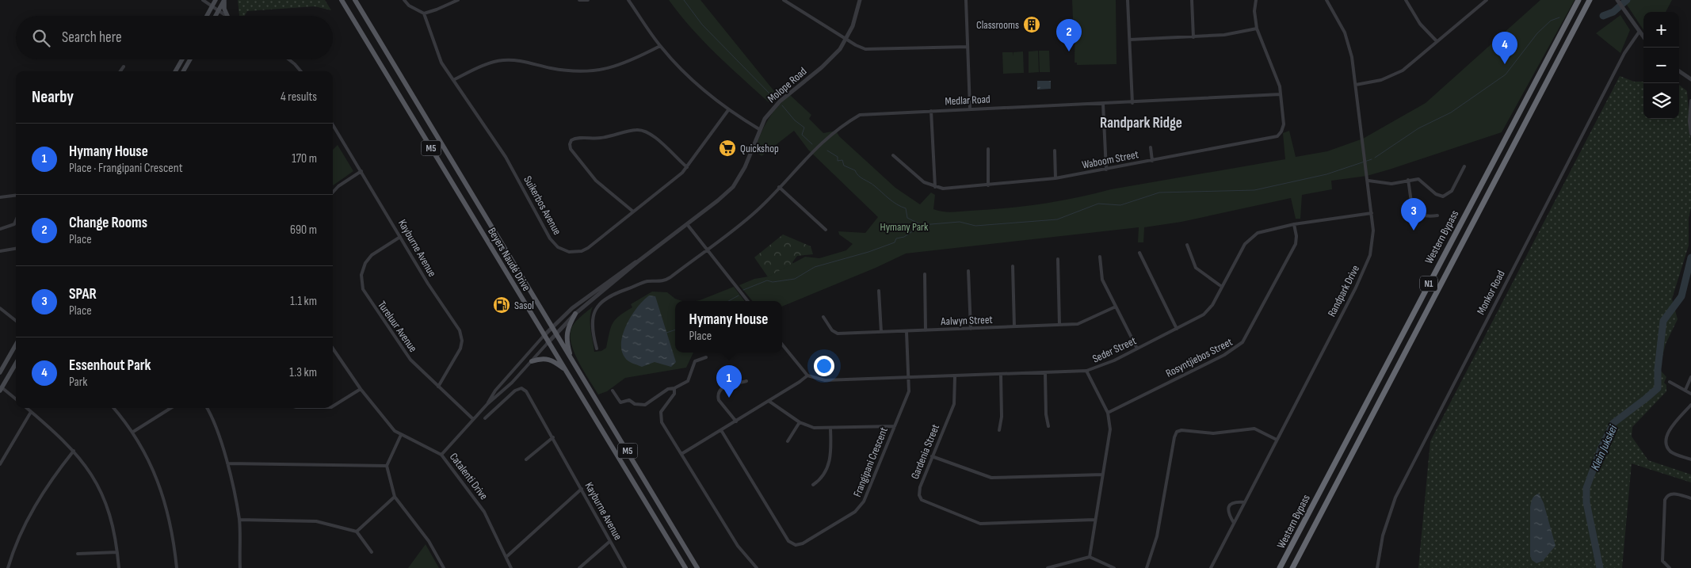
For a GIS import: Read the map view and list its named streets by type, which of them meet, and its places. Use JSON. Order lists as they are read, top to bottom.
{
  "streets": {
    "highway": ["Western Bypass", "N1"],
    "main road": ["M5", "Beyers Naudé Drive"],
    "street": [
      "Molope Road",
      "Medlar Road",
      "Waboom Street",
      "Suikerbos Avenue",
      "Kayburne Avenue",
      "Randpark Drive",
      "Monkor Road",
      "Aalwyn Street",
      "Tureluur Avenue",
      "Seder Street",
      "Rosyntjiebos Street",
      "Gardenia Street",
      "Frangipani Crescent",
      "Catalenti Drive"
    ]
  },
  "crossings": [
    ["Molope Road", "Beyers Naudé Drive"],
    ["Medlar Road", "Waboom Street"],
    ["Kayburne Avenue", "Tureluur Avenue"],
    ["Randpark Drive", "Seder Street"],
    ["Aalwyn Street", "Frangipani Crescent"],
    ["Seder Street", "Rosyntjiebos Street"],
    ["Seder Street", "Gardenia Street"],
    ["Seder Street", "Frangipani Crescent"]
  ],
  "districts": ["Randpark Ridge"],
  "water": ["Klein Jukskei"],
  "parks": ["Hymany Park"],
  "places": {
    "building": ["Classrooms"],
    "supermarket": ["Quickshop"],
    "fuel station": ["Sasol"]
  },
  "page": {
    "map_buttons": ["+", "−"],
    "search": "Search here",
    "pins": [
      "2",
      "4",
      "3",
      "1"
    ],
    "heading": ["Nearby", "4 results"],
    "list": [
      {
        "mark": "1",
        "name": "Hymany House",
        "note": "Place · Frangipani Crescent",
        "value": "170 m"
      },
      {
        "mark": "2",
        "name": "Change Rooms",
        "note": "Place",
        "value": "690 m"
      },
      {
        "mark": "3",
        "name": "SPAR",
        "note": "Place",
        "value": "1.1 km"
      },
      {
        "mark": "4",
        "name": "Essenhout Park",
        "note": "Park",
        "value": "1.3 km"
      }
    ],
    "popup": ["Hymany House", "Place"]
  }
}
